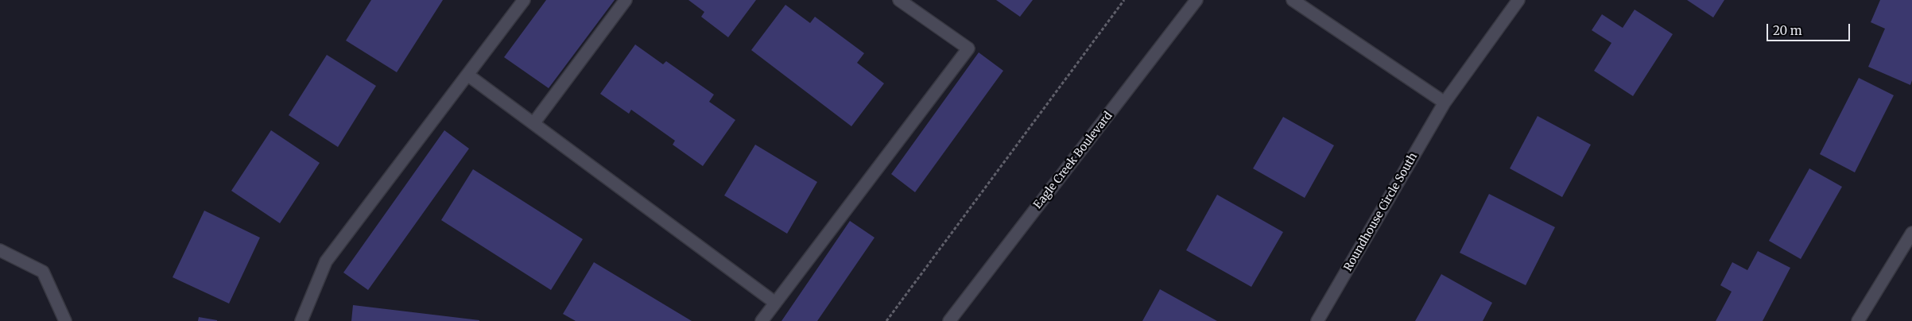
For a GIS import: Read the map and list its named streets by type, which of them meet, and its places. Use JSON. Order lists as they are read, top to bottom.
{
  "streets": {
    "street": ["Eagle Creek Boulevard", "Roundhouse Circle South"]
  },
  "scale_bar": "20 m"
}
